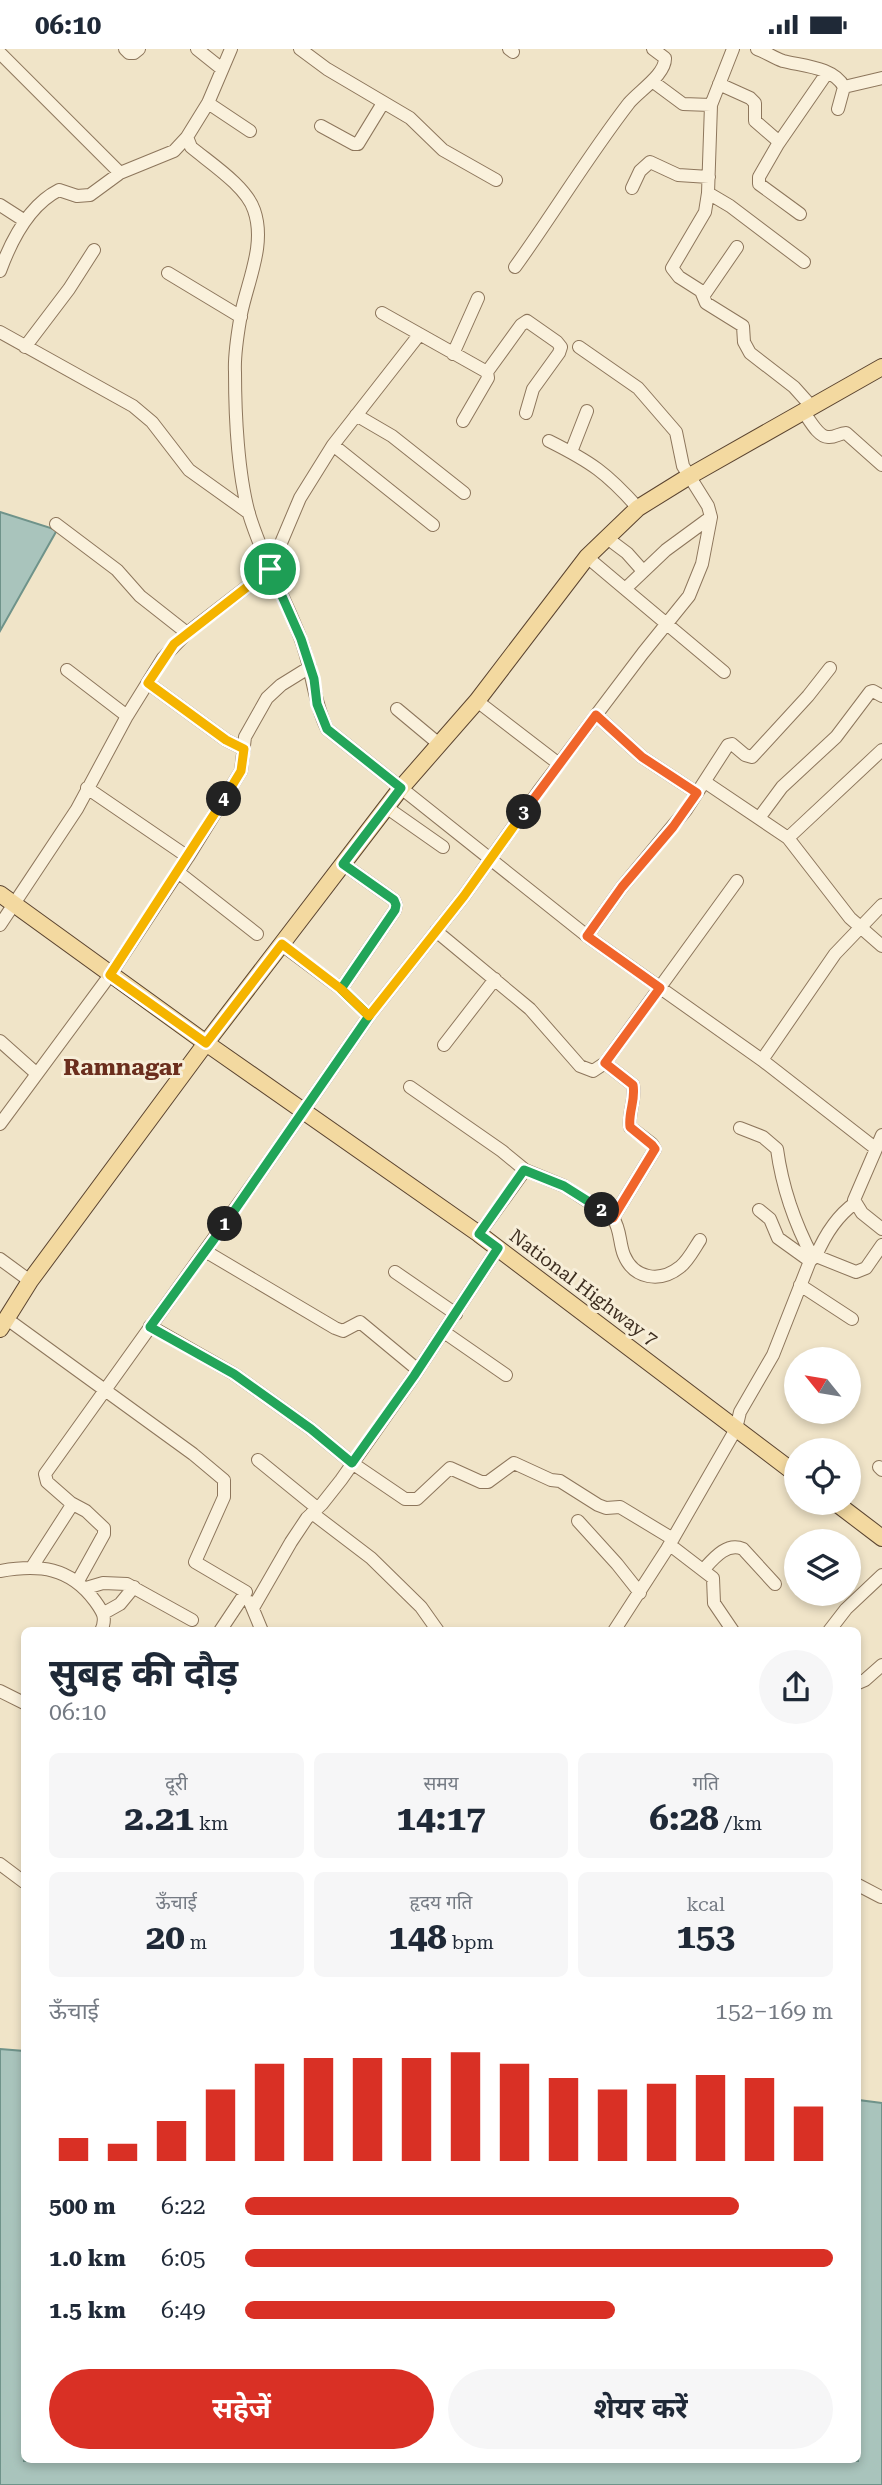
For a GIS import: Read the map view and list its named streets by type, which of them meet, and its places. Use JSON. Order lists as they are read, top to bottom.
{
  "streets": {
    "main road": ["National Highway 7"]
  },
  "districts": ["Ramnagar"],
  "north": "top left",
  "page": {
    "status": "06:10",
    "pins": [
      "4",
      "3",
      "2",
      "1"
    ],
    "heading": ["सुबह की दौड़", "06:10"],
    "stats": [
      ["दूरी", "2.21 km"],
      ["समय", "14:17"],
      ["गति", "6:28 /km"],
      ["ऊँचाई", "20 m"],
      ["हृदय गति", "148 bpm"],
      ["kcal", "153"]
    ],
    "chart": ["ऊँचाई", "152–169 m"],
    "list": [
      {
        "name": "500 m",
        "note": "6:22"
      },
      {
        "name": "1.0 km",
        "note": "6:05"
      },
      {
        "name": "1.5 km",
        "note": "6:49"
      }
    ],
    "buttons": ["सहेजें", "शेयर करें"]
  }
}
